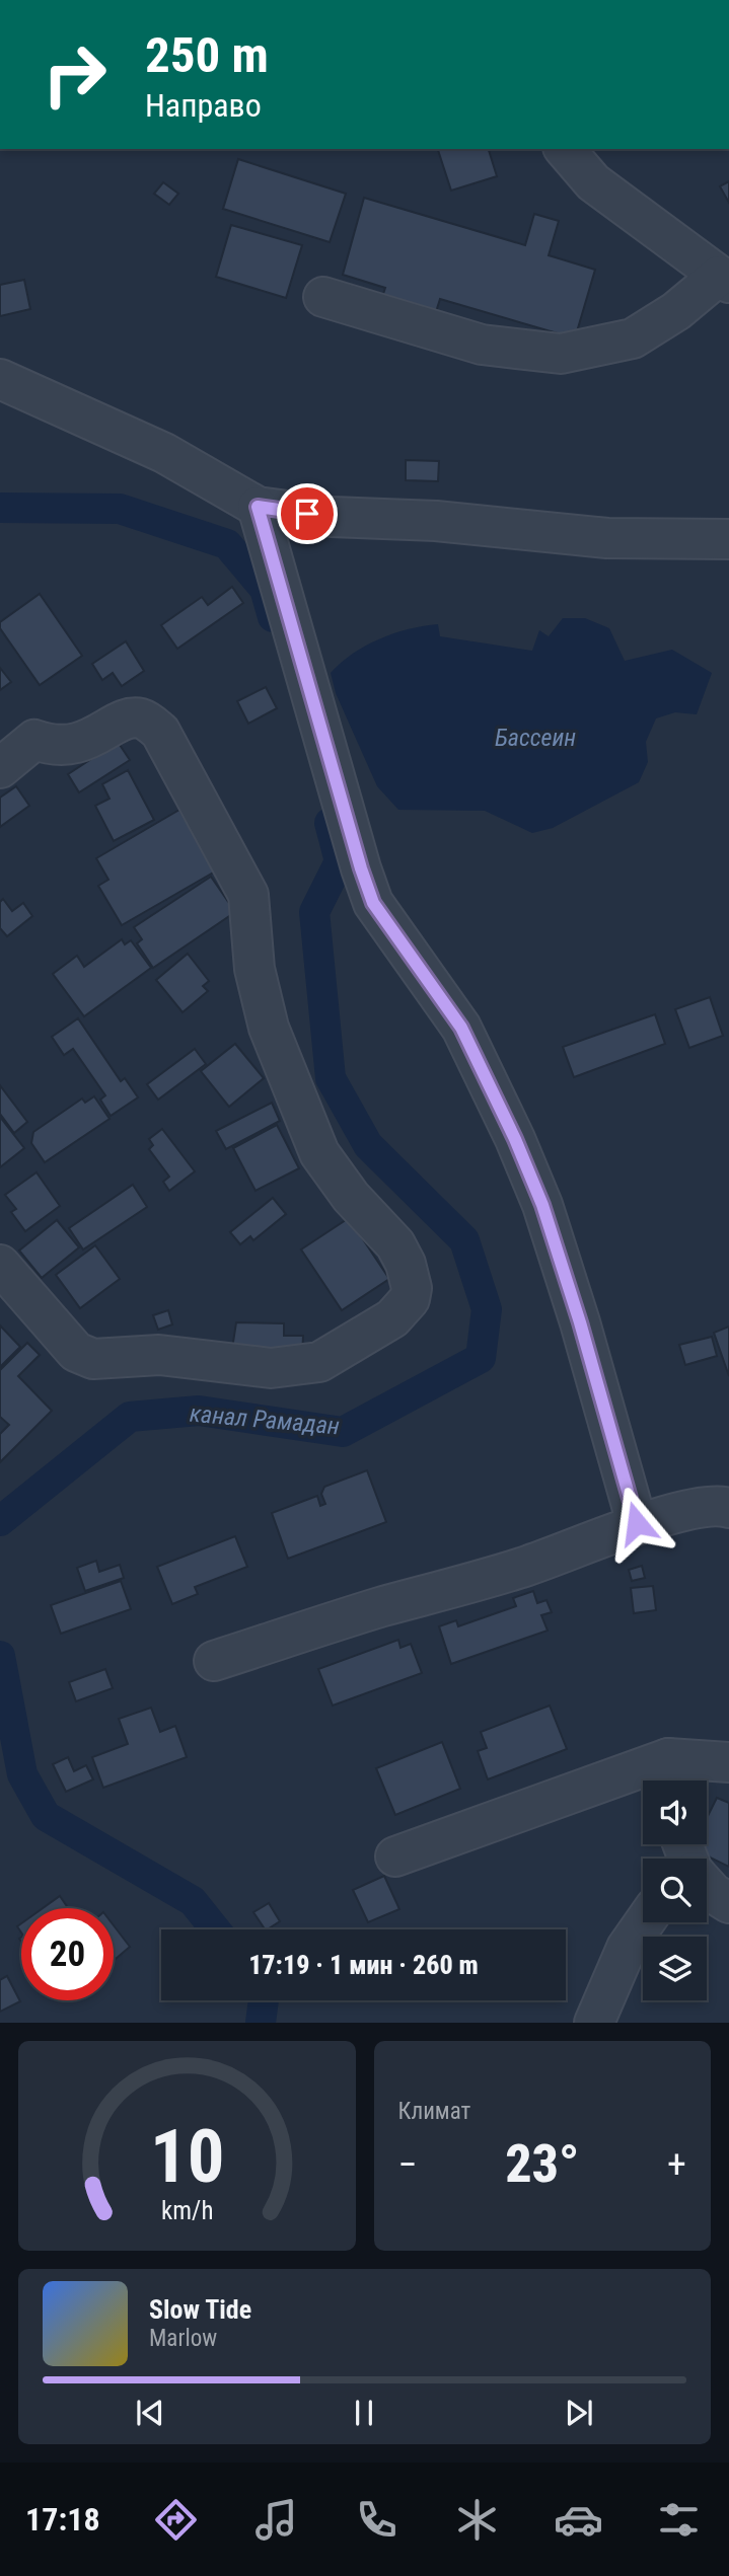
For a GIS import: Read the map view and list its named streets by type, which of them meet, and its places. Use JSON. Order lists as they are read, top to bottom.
{
  "water": ["Бассеин", "канал Рамадан"],
  "page": {
    "turn": ["250 m", "Направо"],
    "limit": "20",
    "trip": "17:19 · 1 мин · 260 m",
    "tile": "Климат",
    "heat": ["−", "23°", "+"],
    "song": ["Slow Tide", "Marlow"],
    "tabs": "17:18",
    "gauge": ["10", "km/h"]
  }
}
